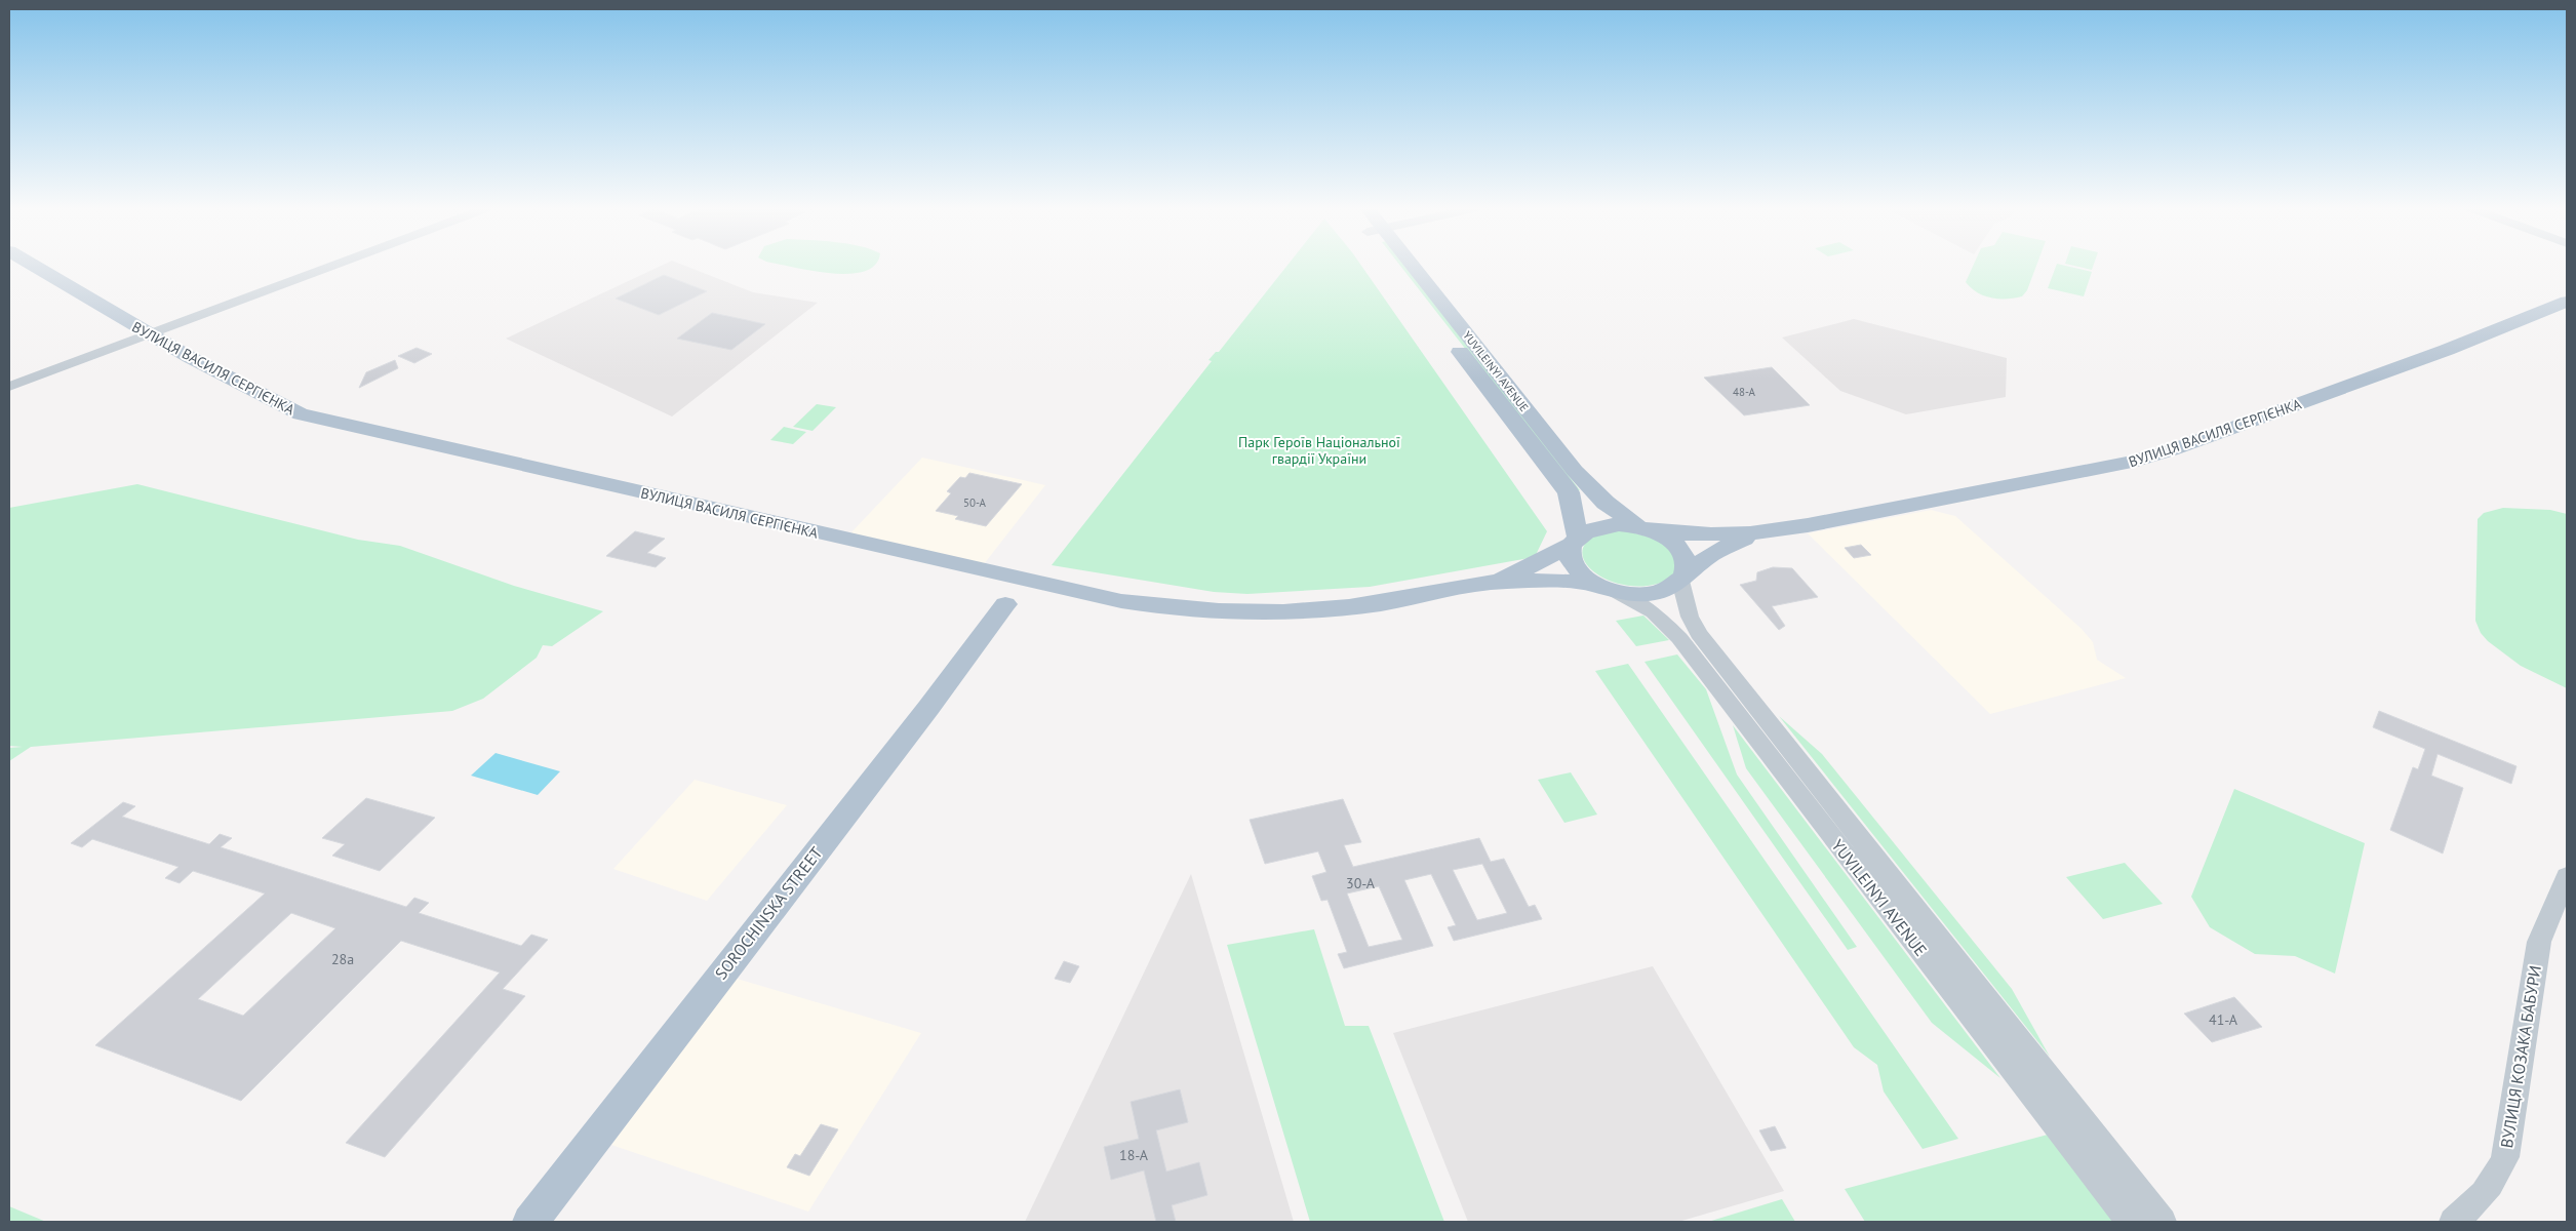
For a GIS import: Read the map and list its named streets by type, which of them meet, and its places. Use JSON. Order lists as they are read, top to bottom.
{
  "streets": {
    "main road": ["ВУЛИЦЯ ВАСИЛЯ СЕРГІЄНКА", "YUVILEINYI AVENUE", "SOROCHINSKA STREET"],
    "street": ["ВУЛИЦЯ КОЗАКА БАБУРИ"]
  },
  "crossings": [
    ["ВУЛИЦЯ ВАСИЛЯ СЕРГІЄНКА", "YUVILEINYI AVENUE"]
  ],
  "parks": ["Парк Героїв Національної гвардії України"],
  "house_numbers": [
    "48-А",
    "50-А",
    "30-А",
    "28а",
    "41-А",
    "18-А"
  ]
}
